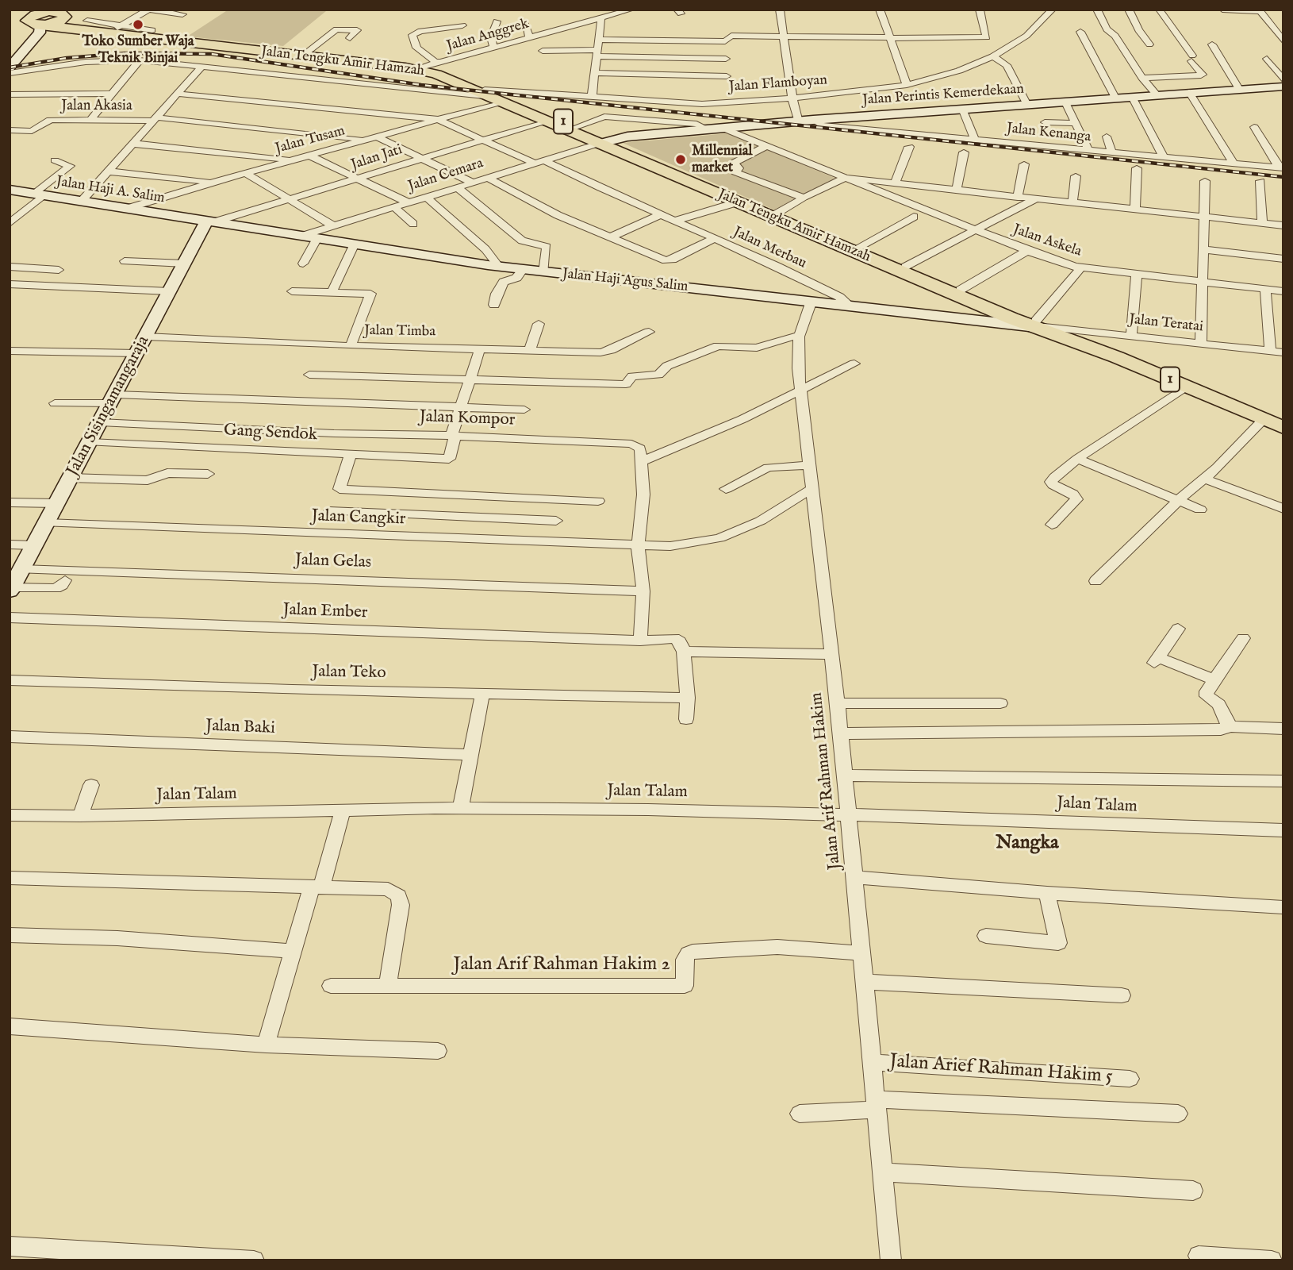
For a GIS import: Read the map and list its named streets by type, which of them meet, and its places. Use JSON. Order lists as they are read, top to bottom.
{
  "streets": {
    "main road": ["Jalan Tengku Amir Hamzah", "1"],
    "street": [
      "Jalan Anggrek",
      "Jalan Flamboyan",
      "Jalan Perintis Kemerdekaan",
      "Jalan Akasia",
      "Jalan Kenanga",
      "Jalan Tusam",
      "Jalan Jati",
      "Jalan Cemara",
      "Jalan Haji A. Salim",
      "Jalan Askela",
      "Jalan Merbau",
      "Jalan Haji Agus Salim",
      "Jalan Teratai",
      "Jalan Timba",
      "Jalan Sisingamangaraja",
      "Jalan Kompor",
      "Gang Sendok",
      "Jalan Cangkir",
      "Jalan Gelas",
      "Jalan Ember",
      "Jalan Teko",
      "Jalan Baki",
      "Jalan Arif Rahman Hakim",
      "Jalan Talam",
      "Jalan Arif Rahman Hakim 2",
      "Jalan Arief Rahman Hakim 5"
    ]
  },
  "crossings": [
    ["Jalan Anggrek", "Jalan Tengku Amir Hamzah"],
    ["Jalan Tengku Amir Hamzah", "Jalan Flamboyan"],
    ["Jalan Tengku Amir Hamzah", "Jalan Perintis Kemerdekaan"],
    ["Jalan Tengku Amir Hamzah", "1"],
    ["Jalan Tengku Amir Hamzah", "Jalan Tusam"],
    ["Jalan Tengku Amir Hamzah", "Jalan Jati"],
    ["Jalan Tengku Amir Hamzah", "Jalan Cemara"],
    ["Jalan Tengku Amir Hamzah", "Jalan Merbau"],
    ["Jalan Tengku Amir Hamzah", "Jalan Haji Agus Salim"],
    ["Jalan Tengku Amir Hamzah", "Jalan Teratai"],
    ["Jalan Flamboyan", "Jalan Tusam"],
    ["Jalan Perintis Kemerdekaan", "Jalan Kenanga"],
    ["Jalan Perintis Kemerdekaan", "Jalan Cemara"],
    ["Jalan Perintis Kemerdekaan", "Jalan Askela"],
    ["Jalan Akasia", "Jalan Tusam"],
    ["Jalan Tusam", "Jalan Haji A. Salim"],
    ["Jalan Tusam", "Jalan Merbau"],
    ["Jalan Jati", "Jalan Haji A. Salim"],
    ["Jalan Jati", "Jalan Merbau"],
    ["Jalan Jati", "Jalan Haji Agus Salim"],
    ["Jalan Jati", "Jalan Sisingamangaraja"],
    ["Jalan Cemara", "Jalan Merbau"],
    ["Jalan Cemara", "Jalan Haji Agus Salim"],
    ["Jalan Haji A. Salim", "Jalan Haji Agus Salim"],
    ["Jalan Haji A. Salim", "Jalan Sisingamangaraja"],
    ["Jalan Merbau", "Jalan Haji Agus Salim"],
    ["Jalan Haji Agus Salim", "Jalan Teratai"],
    ["Jalan Haji Agus Salim", "Jalan Sisingamangaraja"],
    ["Jalan Haji Agus Salim", "Jalan Arif Rahman Hakim"],
    ["Jalan Timba", "Jalan Sisingamangaraja"],
    ["Jalan Sisingamangaraja", "Jalan Kompor"],
    ["Jalan Sisingamangaraja", "Gang Sendok"],
    ["Jalan Sisingamangaraja", "Jalan Cangkir"],
    ["Jalan Sisingamangaraja", "Jalan Gelas"],
    ["Jalan Kompor", "Gang Sendok"],
    ["Jalan Cangkir", "Jalan Arif Rahman Hakim"],
    ["Jalan Arif Rahman Hakim", "Jalan Talam"],
    ["Jalan Arif Rahman Hakim", "Jalan Arif Rahman Hakim 2"],
    ["Jalan Arif Rahman Hakim", "Jalan Arief Rahman Hakim 5"]
  ],
  "districts": ["Nangka"],
  "places": ["Toko Sumber Waja Teknik Binjai", "Millennial market"]
}
